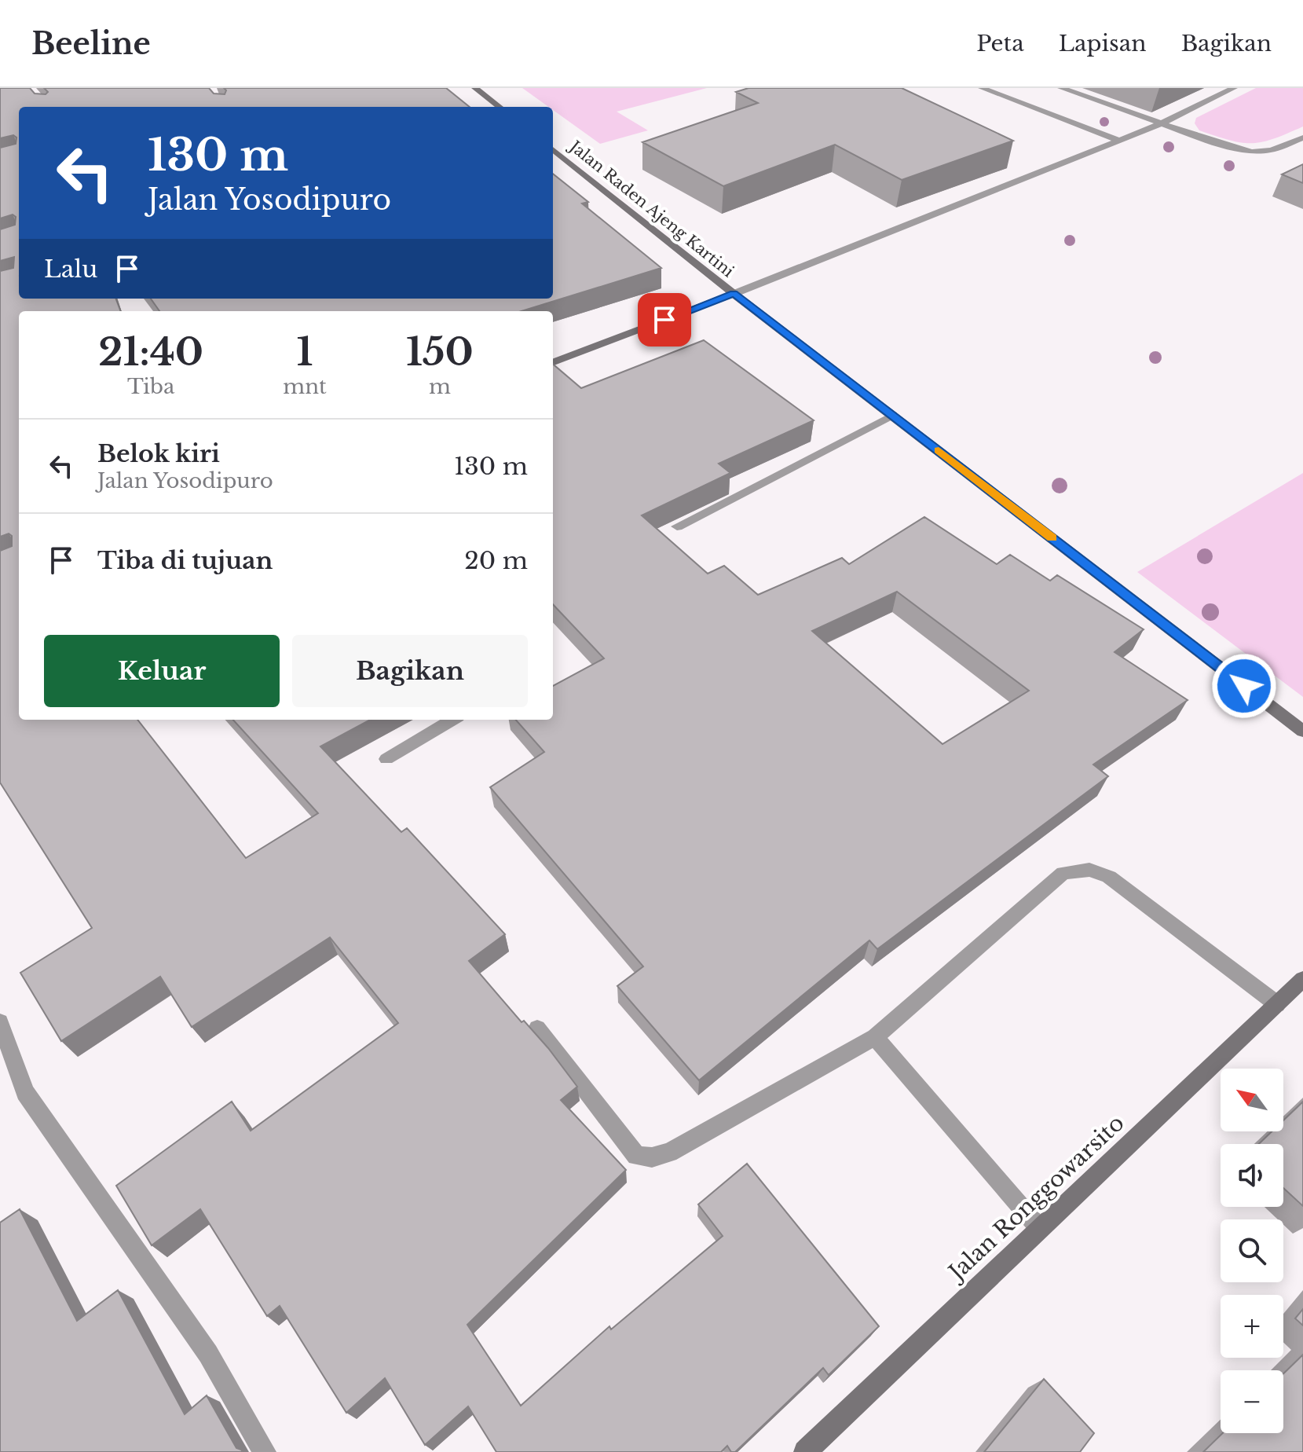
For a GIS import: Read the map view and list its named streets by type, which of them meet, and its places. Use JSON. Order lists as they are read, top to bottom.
{
  "streets": {
    "main road": ["Jalan Raden Ajeng Kartini", "Jalan Ronggowarsito"]
  },
  "north": "top left",
  "page": {
    "header": "Beeline",
    "nav": ["Peta", "Lapisan", "Bagikan"],
    "turn": ["130 m", "Jalan Yosodipuro"],
    "then": "Lalu",
    "eta": [
      "21:40",
      "Tiba",
      "1",
      "mnt",
      "150",
      "m"
    ],
    "list": [
      {
        "name": "Belok kiri",
        "note": "Jalan Yosodipuro",
        "value": "130 m"
      },
      {
        "name": "Tiba di tujuan",
        "value": "20 m"
      }
    ],
    "buttons": ["Keluar", "Bagikan"],
    "map_buttons": ["+", "−"]
  }
}
